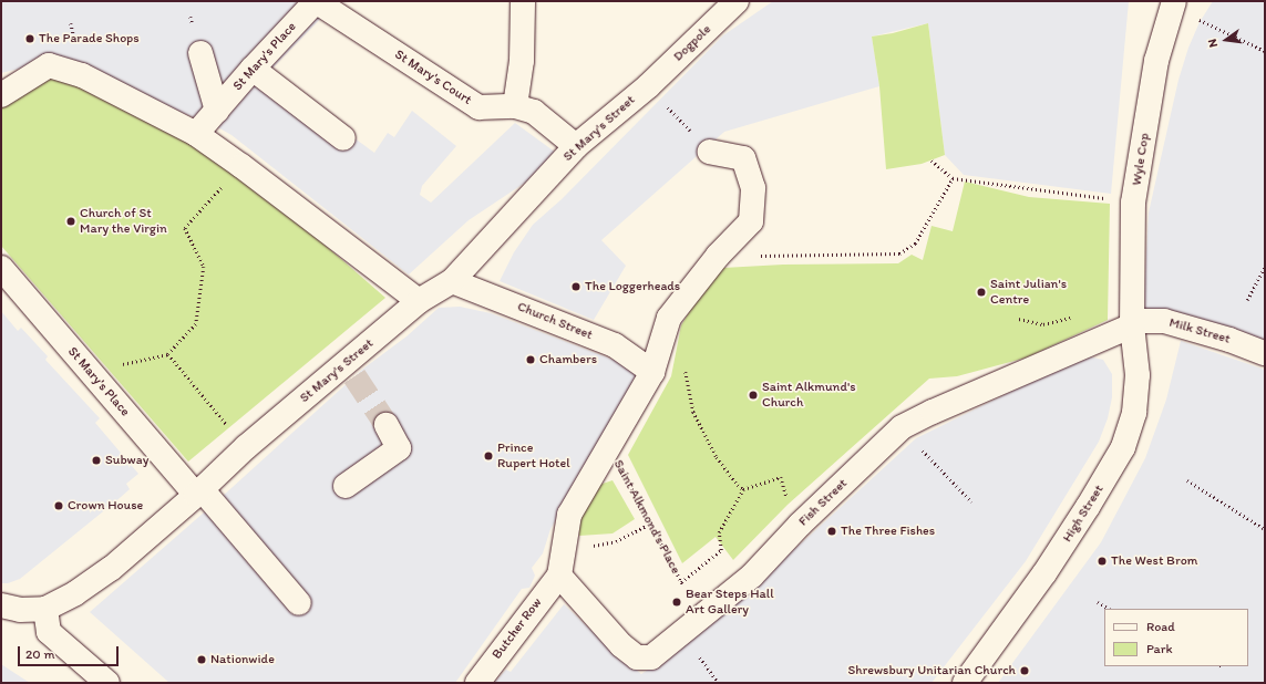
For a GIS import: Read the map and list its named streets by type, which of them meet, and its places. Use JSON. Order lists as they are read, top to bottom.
{
  "streets": {
    "street": [
      "Dogpole",
      "St Mary's Place",
      "St Mary's Court",
      "St Mary's Street",
      "Wyle Cop",
      "Church Street",
      "Milk Street",
      "Fish Street",
      "High Street",
      "Saint Alkmond's Place",
      "Butcher Row"
    ]
  },
  "crossings": [
    ["Dogpole", "St Mary's Street"],
    ["St Mary's Place", "St Mary's Court"],
    ["St Mary's Place", "St Mary's Street"],
    ["St Mary's Court", "St Mary's Street"],
    ["St Mary's Street", "Church Street"],
    ["Wyle Cop", "Milk Street"],
    ["Wyle Cop", "Fish Street"],
    ["Wyle Cop", "High Street"],
    ["Church Street", "Saint Alkmond's Place"],
    ["Milk Street", "Fish Street"],
    ["Milk Street", "High Street"],
    ["Fish Street", "High Street"],
    ["Fish Street", "Saint Alkmond's Place"],
    ["Fish Street", "Butcher Row"],
    ["Saint Alkmond's Place", "Butcher Row"]
  ],
  "places": [
    "The Parade Shops",
    "Church of St Mary the Virgin",
    "The Loggerheads",
    "Saint Julian's Centre",
    "Chambers",
    "Saint Alkmund's Church",
    "Prince Rupert Hotel",
    "Subway",
    "Crown House",
    "The Three Fishes",
    "The West Brom",
    "Bear Steps Hall Art Gallery",
    "Nationwide",
    "Shrewsbury Unitarian Church"
  ],
  "legend": ["Road", "Park"],
  "scale_bar": "20 m",
  "north": "left"
}
